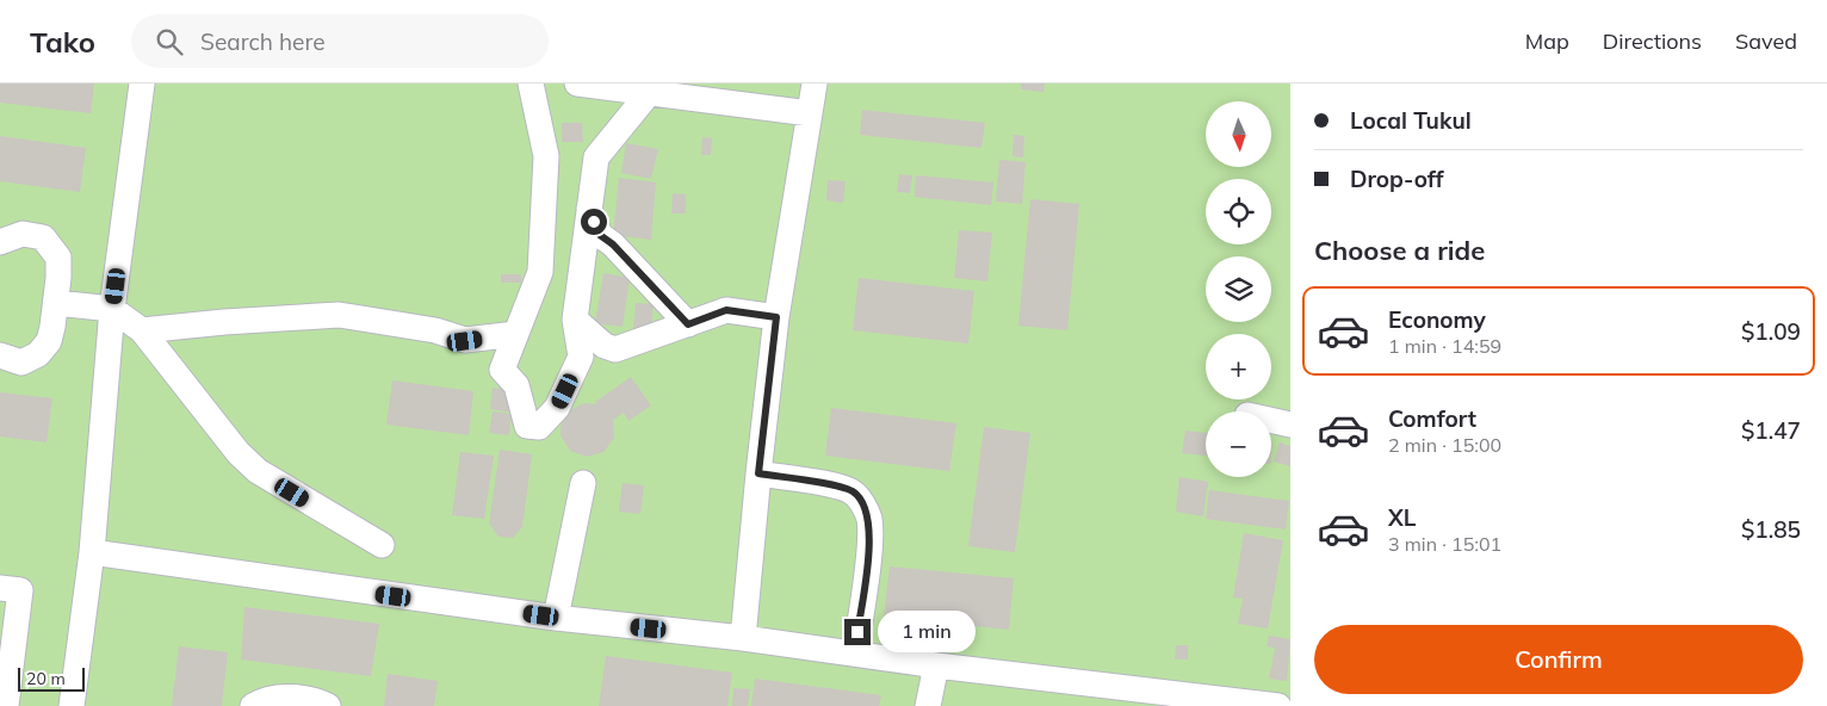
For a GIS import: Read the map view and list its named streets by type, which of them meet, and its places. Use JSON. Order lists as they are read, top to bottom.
{
  "scale_bar": "20 m",
  "north": "bottom",
  "page": {
    "header": "Tako",
    "search": "Search here",
    "nav": ["Map", "Directions", "Saved"],
    "banner": ["Local Tukul", "Drop-off"],
    "map_buttons": ["+", "−"],
    "heading": "Choose a ride",
    "list": [
      {
        "name": "Economy",
        "note": "1 min · 14:59",
        "value": "$1.09"
      },
      {
        "name": "Comfort",
        "note": "2 min · 15:00",
        "value": "$1.47"
      },
      {
        "name": "XL",
        "note": "3 min · 15:01",
        "value": "$1.85"
      }
    ],
    "bubble": "1 min",
    "buttons": "Confirm",
    "scale": "20 m"
  }
}
